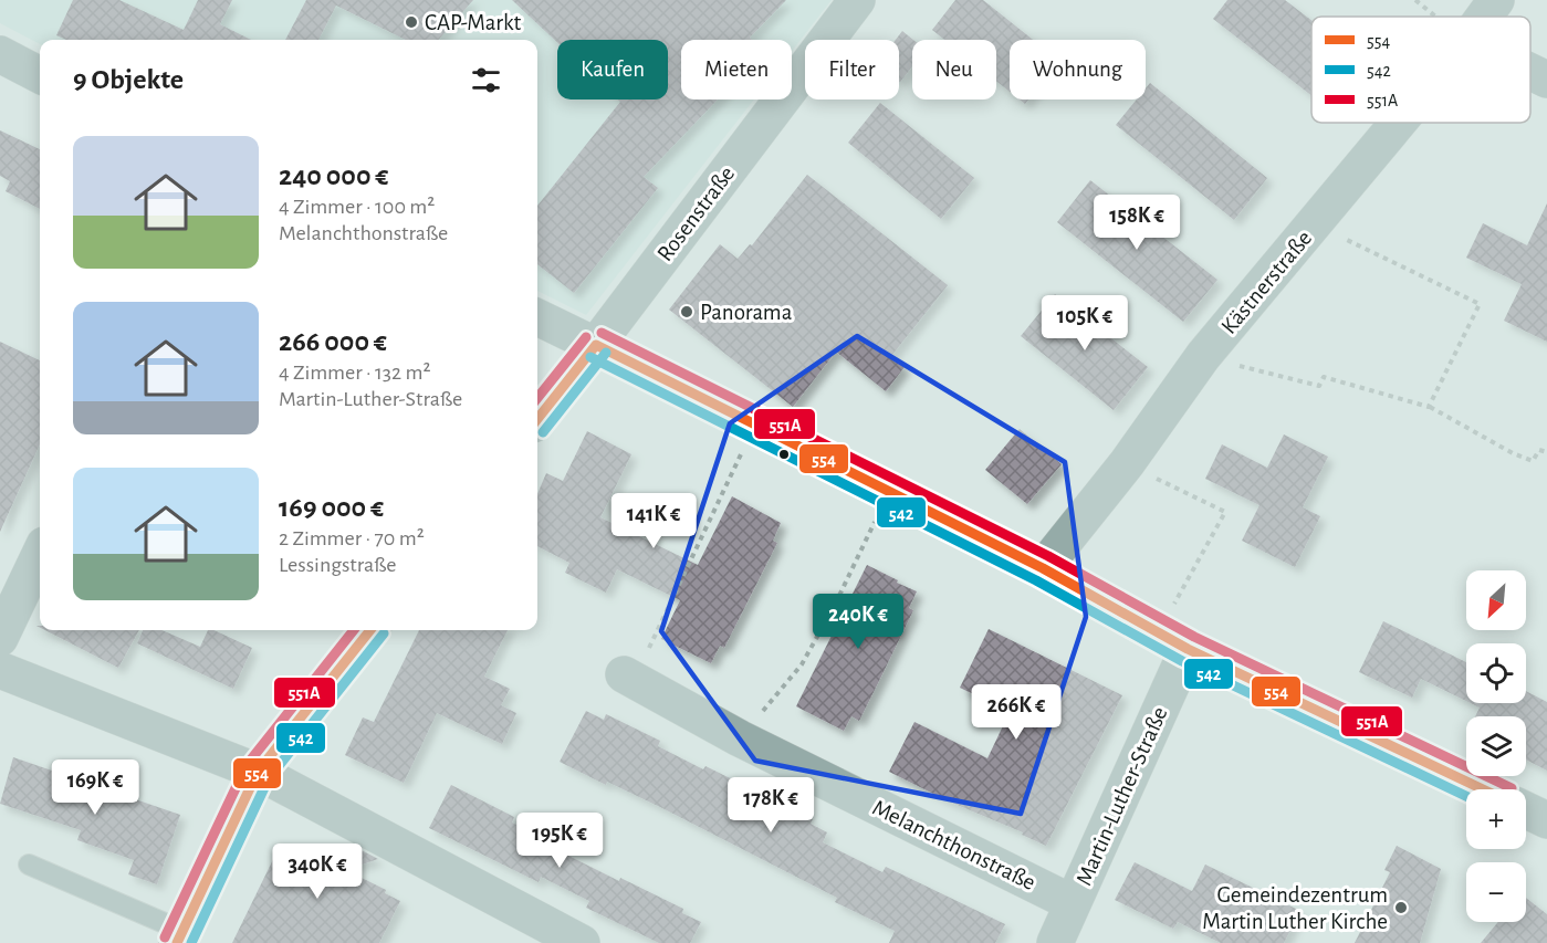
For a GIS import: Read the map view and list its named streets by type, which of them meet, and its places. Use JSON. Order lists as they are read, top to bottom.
{
  "streets": {
    "street": [
      "Rosenstraße",
      "Kästnerstraße",
      "Martin-Luther-Straße",
      "Melanchthonstraße"
    ]
  },
  "crossings": [
    ["Martin-Luther-Straße", "Melanchthonstraße"]
  ],
  "places": ["CAP-Markt", "Panorama", "Gemeindezentrum Martin Luther Kirche"],
  "lines": ["transit line 551A", "transit line 554", "transit line 542"],
  "legend": ["554", "542", "551A"],
  "north": "bottom left",
  "page": {
    "chip": [
      "Kaufen",
      "Mieten",
      "Filter",
      "Neu",
      "Wohnung"
    ],
    "heading": "9 Objekte",
    "list": [
      {
        "name": "240 000 €",
        "note": "4 Zimmer · 100 m² · Melanchthonstraße"
      },
      {
        "name": "266 000 €",
        "note": "4 Zimmer · 132 m² · Martin-Luther-Straße"
      },
      {
        "name": "169 000 €",
        "note": "2 Zimmer · 70 m² · Lessingstraße"
      }
    ],
    "price": [
      "158K €",
      "105K €",
      "141K €",
      "240K €",
      "266K €",
      "169K €",
      "178K €",
      "195K €",
      "340K €"
    ],
    "map_buttons": ["+", "−"]
  }
}
